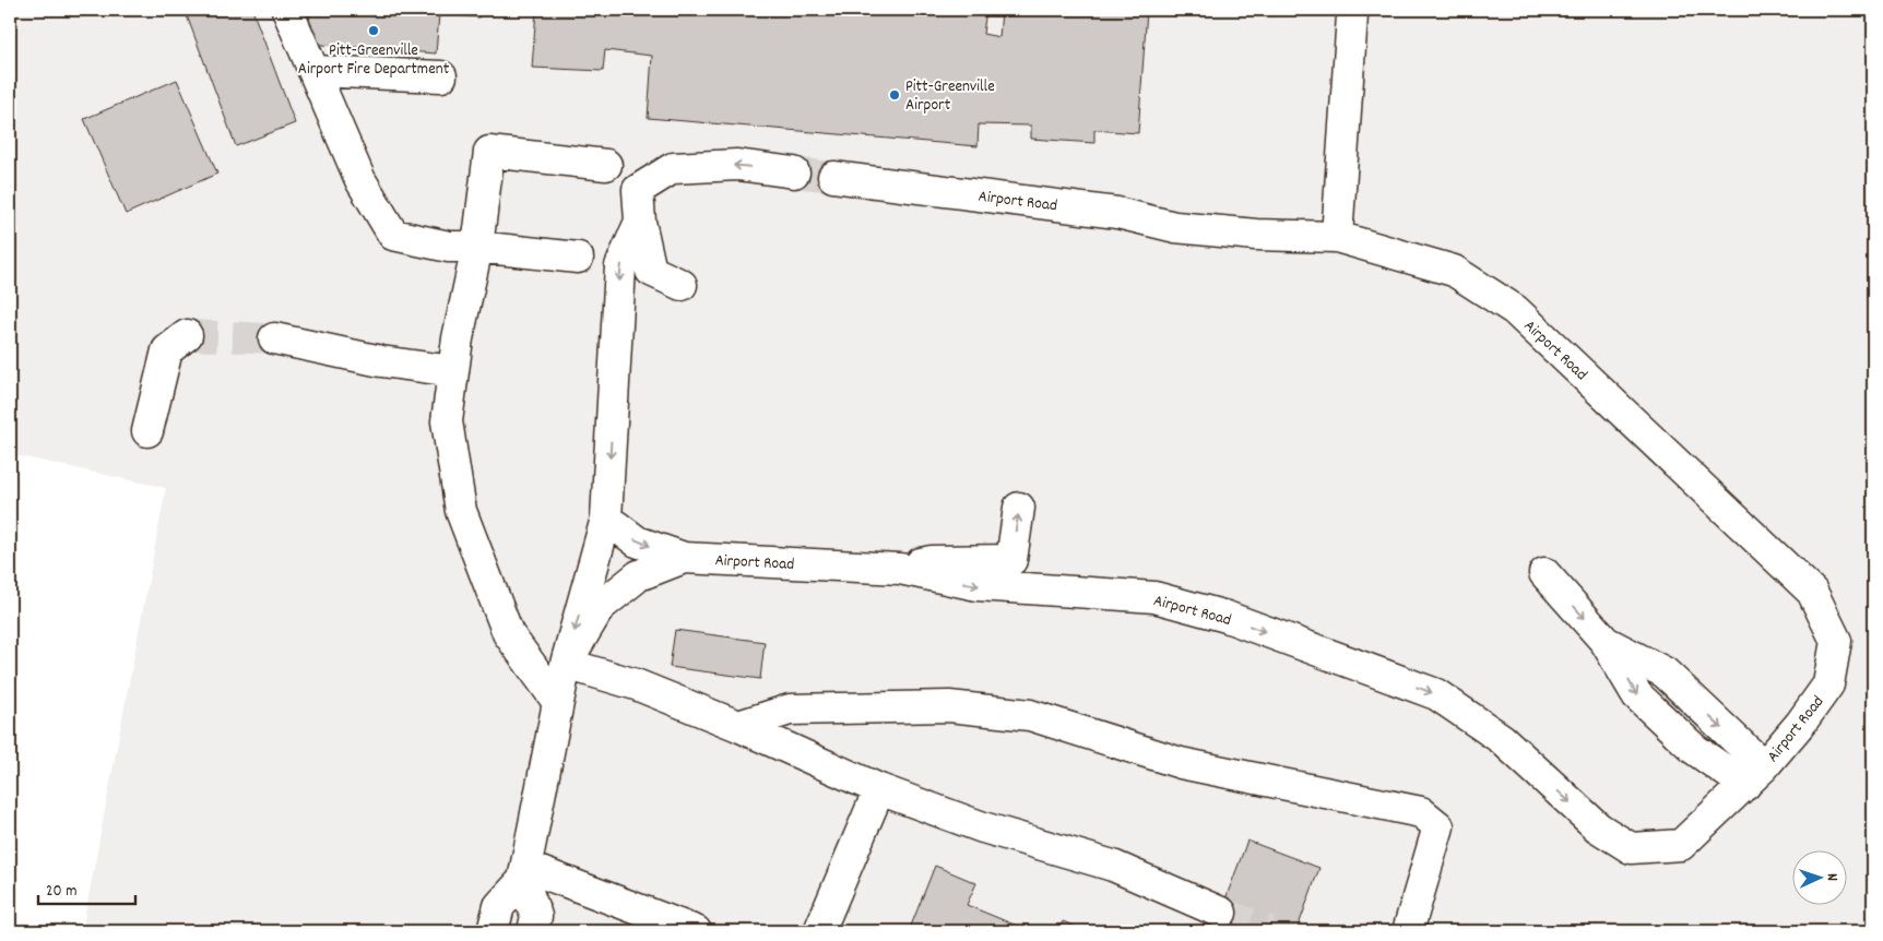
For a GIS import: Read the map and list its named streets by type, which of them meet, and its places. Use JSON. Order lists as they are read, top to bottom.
{
  "streets": {
    "street": ["Airport Road"]
  },
  "places": ["Pitt-Greenville Airport Fire Department", "Pitt-Greenville Airport"],
  "scale_bar": "20 m",
  "north": "right"
}
